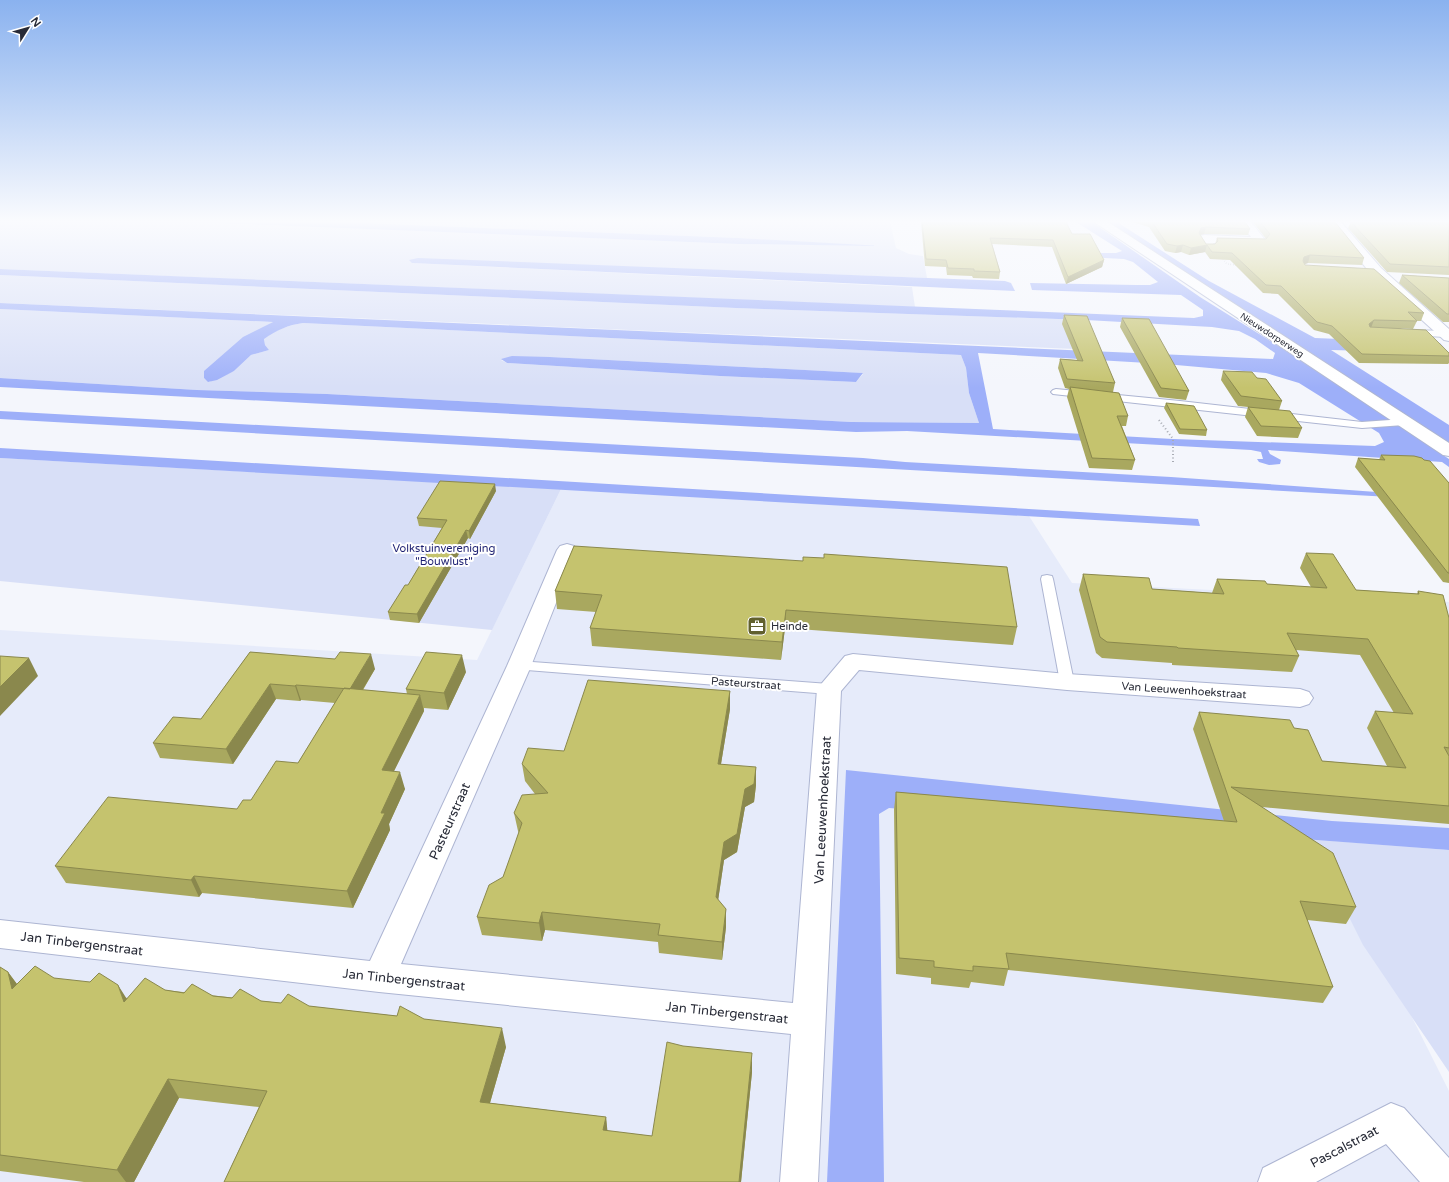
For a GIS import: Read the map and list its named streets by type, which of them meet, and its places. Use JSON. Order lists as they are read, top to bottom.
{
  "streets": {
    "street": [
      "Nieuwdorperweg",
      "Pasteurstraat",
      "Van Leeuwenhoekstraat",
      "Jan Tinbergenstraat",
      "Pascalstraat"
    ]
  },
  "crossings": [
    ["Pasteurstraat", "Van Leeuwenhoekstraat"],
    ["Pasteurstraat", "Jan Tinbergenstraat"],
    ["Van Leeuwenhoekstraat", "Jan Tinbergenstraat"]
  ],
  "parks": ["Volkstuinvereniging \"Bouwlust\""],
  "places": {
    "office": ["Heinde"]
  },
  "north": "top right"
}
